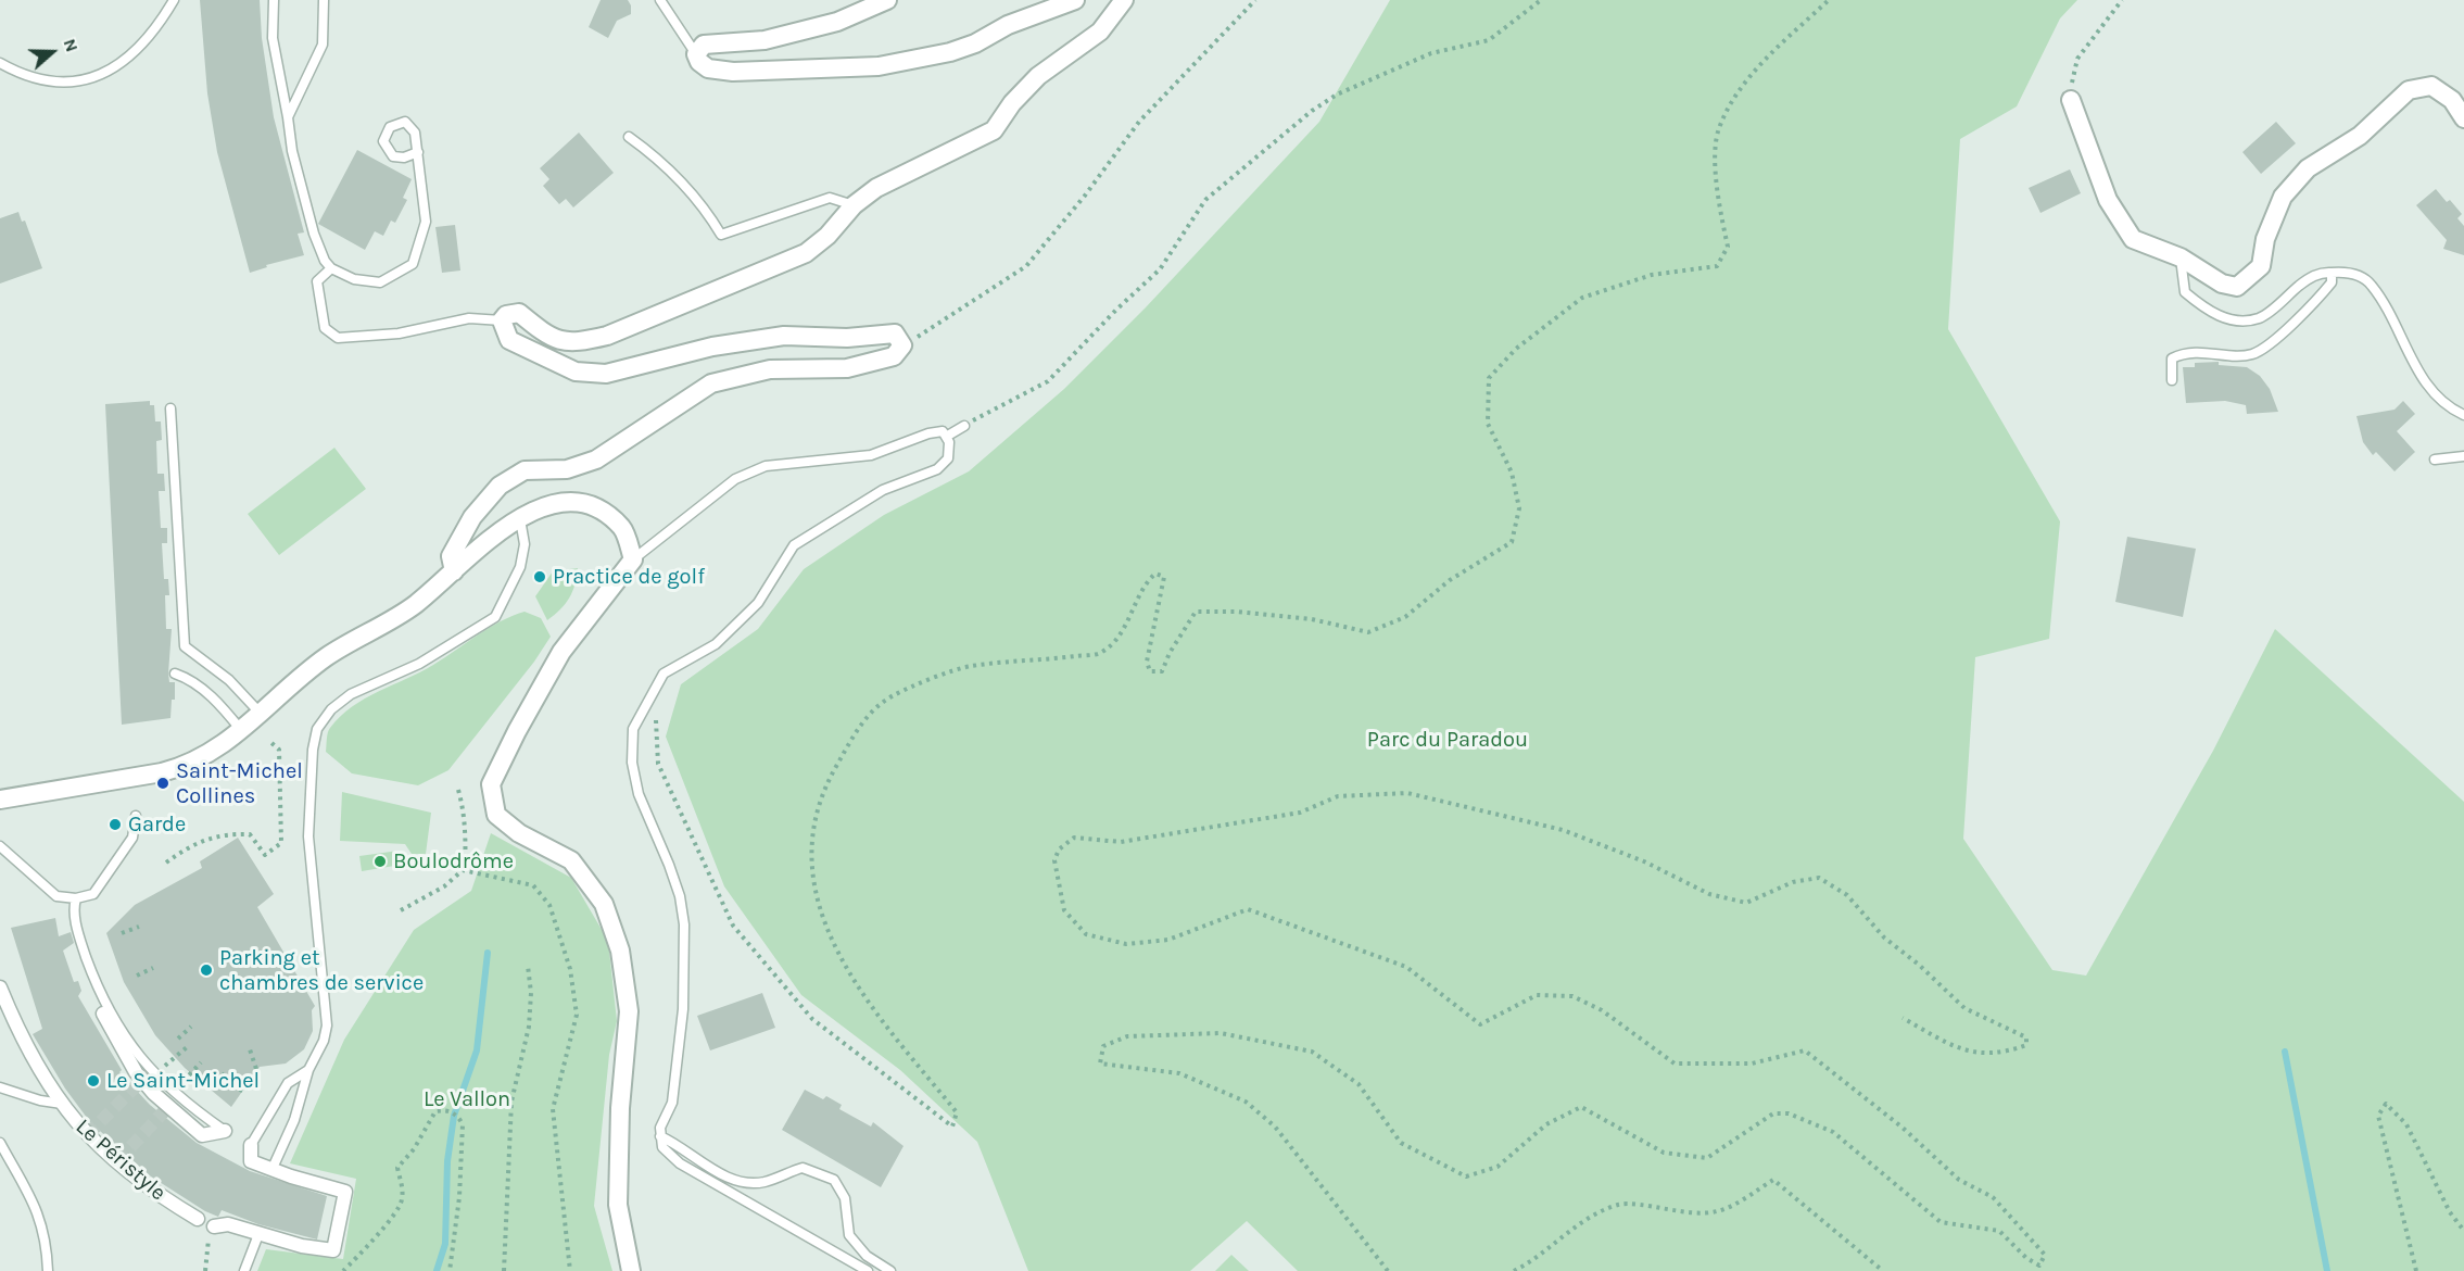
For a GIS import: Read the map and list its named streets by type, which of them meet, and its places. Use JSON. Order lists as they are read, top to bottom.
{
  "streets": {
    "street": ["Le Péristyle"]
  },
  "parks": ["Parc du Paradou", "Le Vallon"],
  "places": [
    "Practice de golf",
    "Saint-Michel Collines",
    "Garde",
    "Boulodrôme",
    "Parking et chambres de service",
    "Le Saint-Michel"
  ],
  "north": "right"
}
